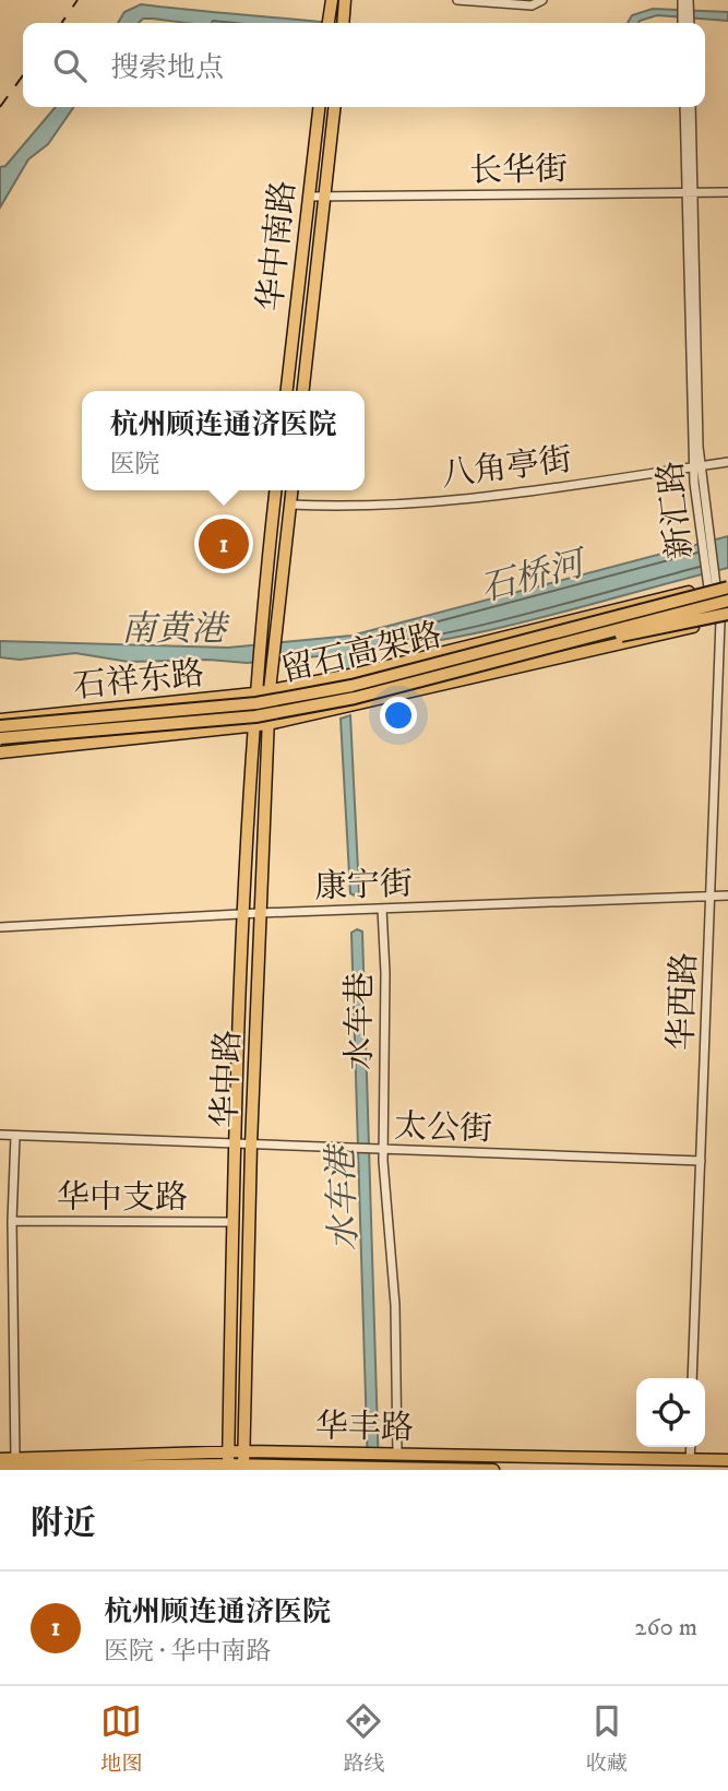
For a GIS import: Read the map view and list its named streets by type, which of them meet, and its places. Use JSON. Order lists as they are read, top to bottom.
{
  "streets": {
    "highway": ["留石高架路"],
    "main road": [
      "华中南路",
      "石祥东路",
      "华中路",
      "华丰路"
    ],
    "street": [
      "长华街",
      "八角亭街",
      "新汇路",
      "康宁街",
      "华西路",
      "水车巷",
      "太公街",
      "华中支路"
    ]
  },
  "crossings": [
    ["长华街", "华中南路"],
    ["长华街", "新汇路"],
    ["八角亭街", "新汇路"],
    ["新汇路", "留石高架路"],
    ["新汇路", "石祥东路"],
    ["新汇路", "华西路"],
    ["留石高架路", "石祥东路"],
    ["石祥东路", "华西路"],
    ["石祥东路", "华中路"],
    ["康宁街", "华西路"],
    ["康宁街", "水车巷"],
    ["康宁街", "华中路"],
    ["华西路", "太公街"],
    ["水车巷", "太公街"],
    ["水车巷", "华丰路"],
    ["华中路", "太公街"],
    ["华中路", "华中支路"],
    ["华中路", "华丰路"]
  ],
  "water": ["石桥河", "南黄港", "水车港"],
  "page": {
    "search": "搜索地点",
    "popup": ["杭州顾连通济医院", "医院"],
    "pins": "1",
    "heading": "附近",
    "list": [
      {
        "mark": "1",
        "name": "杭州顾连通济医院",
        "note": "医院 · 华中南路",
        "value": "260 m"
      }
    ],
    "nav": ["地图", "路线", "收藏"]
  }
}
